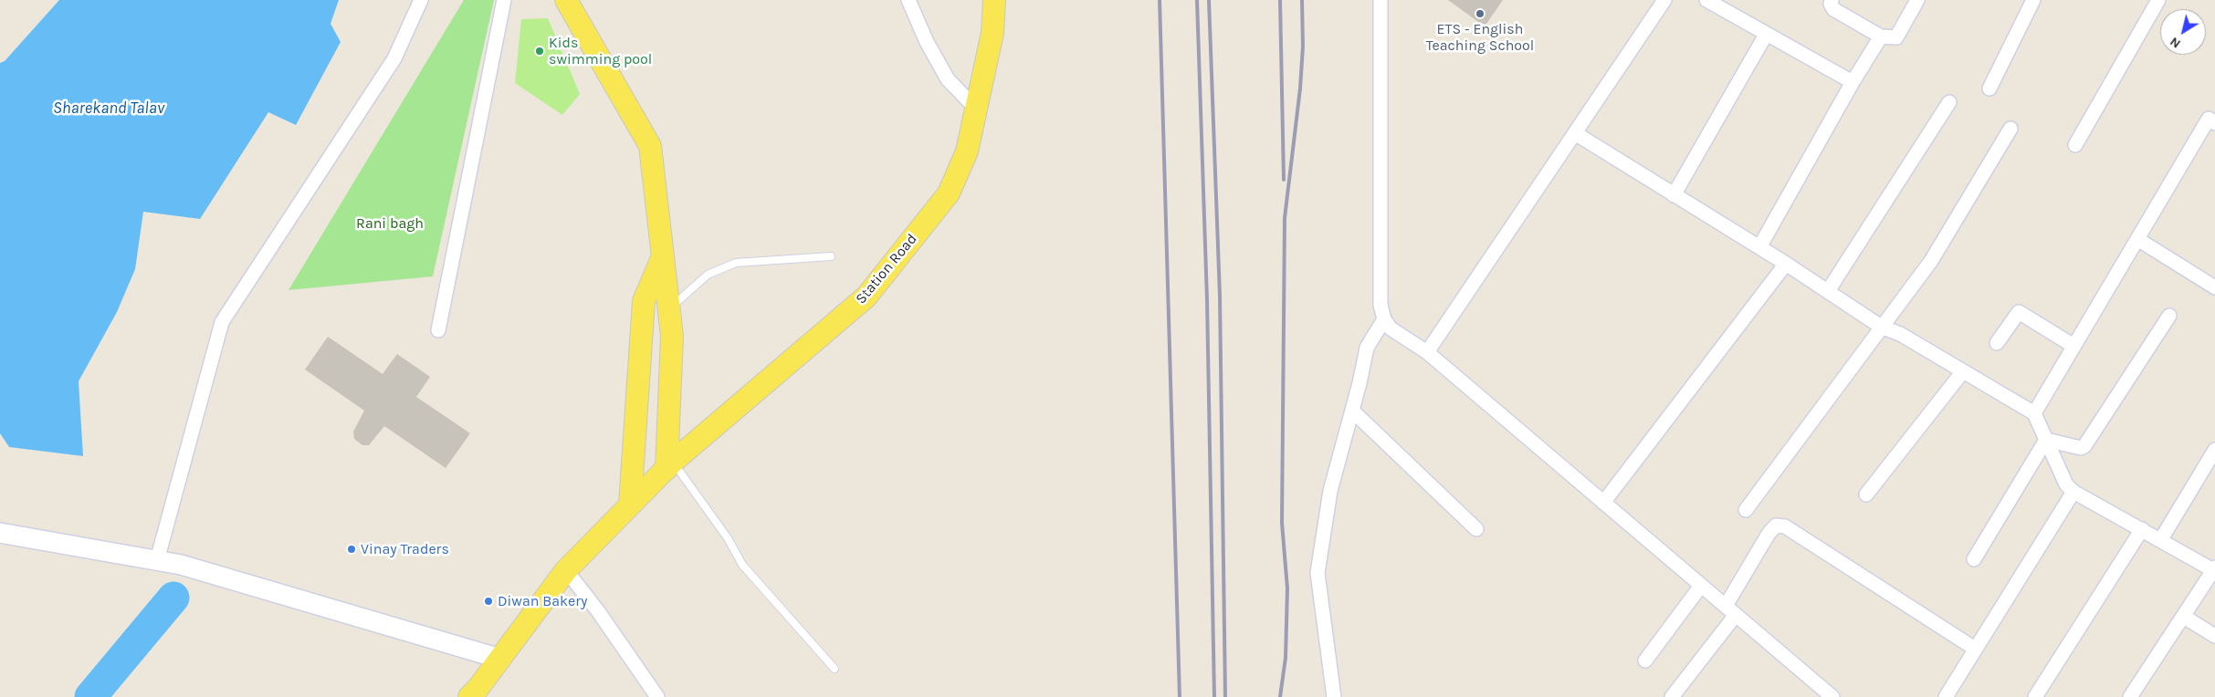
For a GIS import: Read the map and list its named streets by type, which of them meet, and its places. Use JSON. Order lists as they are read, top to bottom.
{
  "streets": {
    "main road": ["Station Road"]
  },
  "water": ["Sharekand Talav"],
  "parks": ["Rani bagh"],
  "places": [
    "ETS - English Teaching School",
    "Kids swimming pool",
    "Vinay Traders",
    "Diwan Bakery"
  ],
  "north": "bottom left"
}
